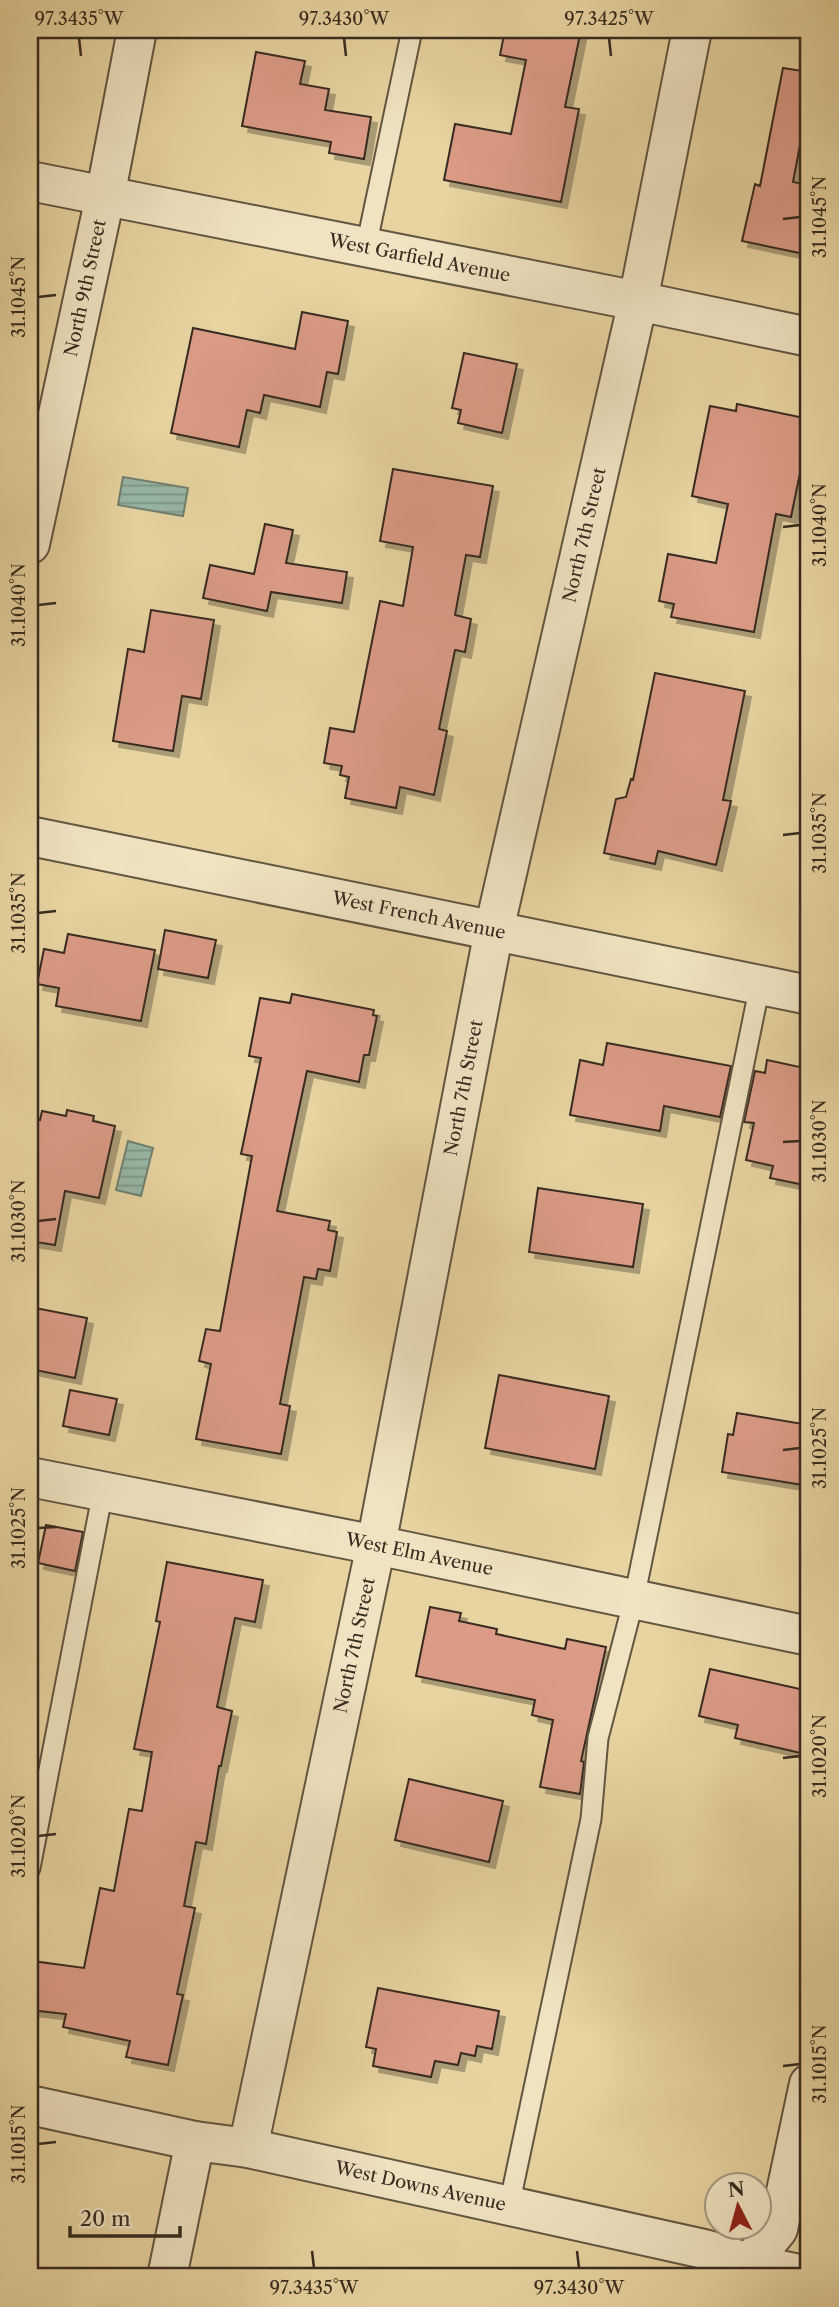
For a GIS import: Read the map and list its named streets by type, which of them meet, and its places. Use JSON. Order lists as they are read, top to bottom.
{
  "streets": {
    "street": [
      "West Garfield Avenue",
      "North 9th Street",
      "North 7th Street",
      "West French Avenue",
      "West Elm Avenue",
      "West Downs Avenue"
    ]
  },
  "crossings": [
    ["West Garfield Avenue", "North 9th Street"],
    ["West Garfield Avenue", "North 7th Street"],
    ["North 7th Street", "West French Avenue"],
    ["North 7th Street", "West Elm Avenue"],
    ["North 7th Street", "West Downs Avenue"]
  ],
  "scale_bar": "20 m",
  "north": "top",
  "coordinates": [
    "97.3435°W",
    "97.3430°W",
    "97.3425°W",
    "31.1045°N",
    "31.1040°N",
    "31.1035°N",
    "31.1030°N",
    "31.1025°N",
    "31.1020°N",
    "31.1015°N"
  ]
}
